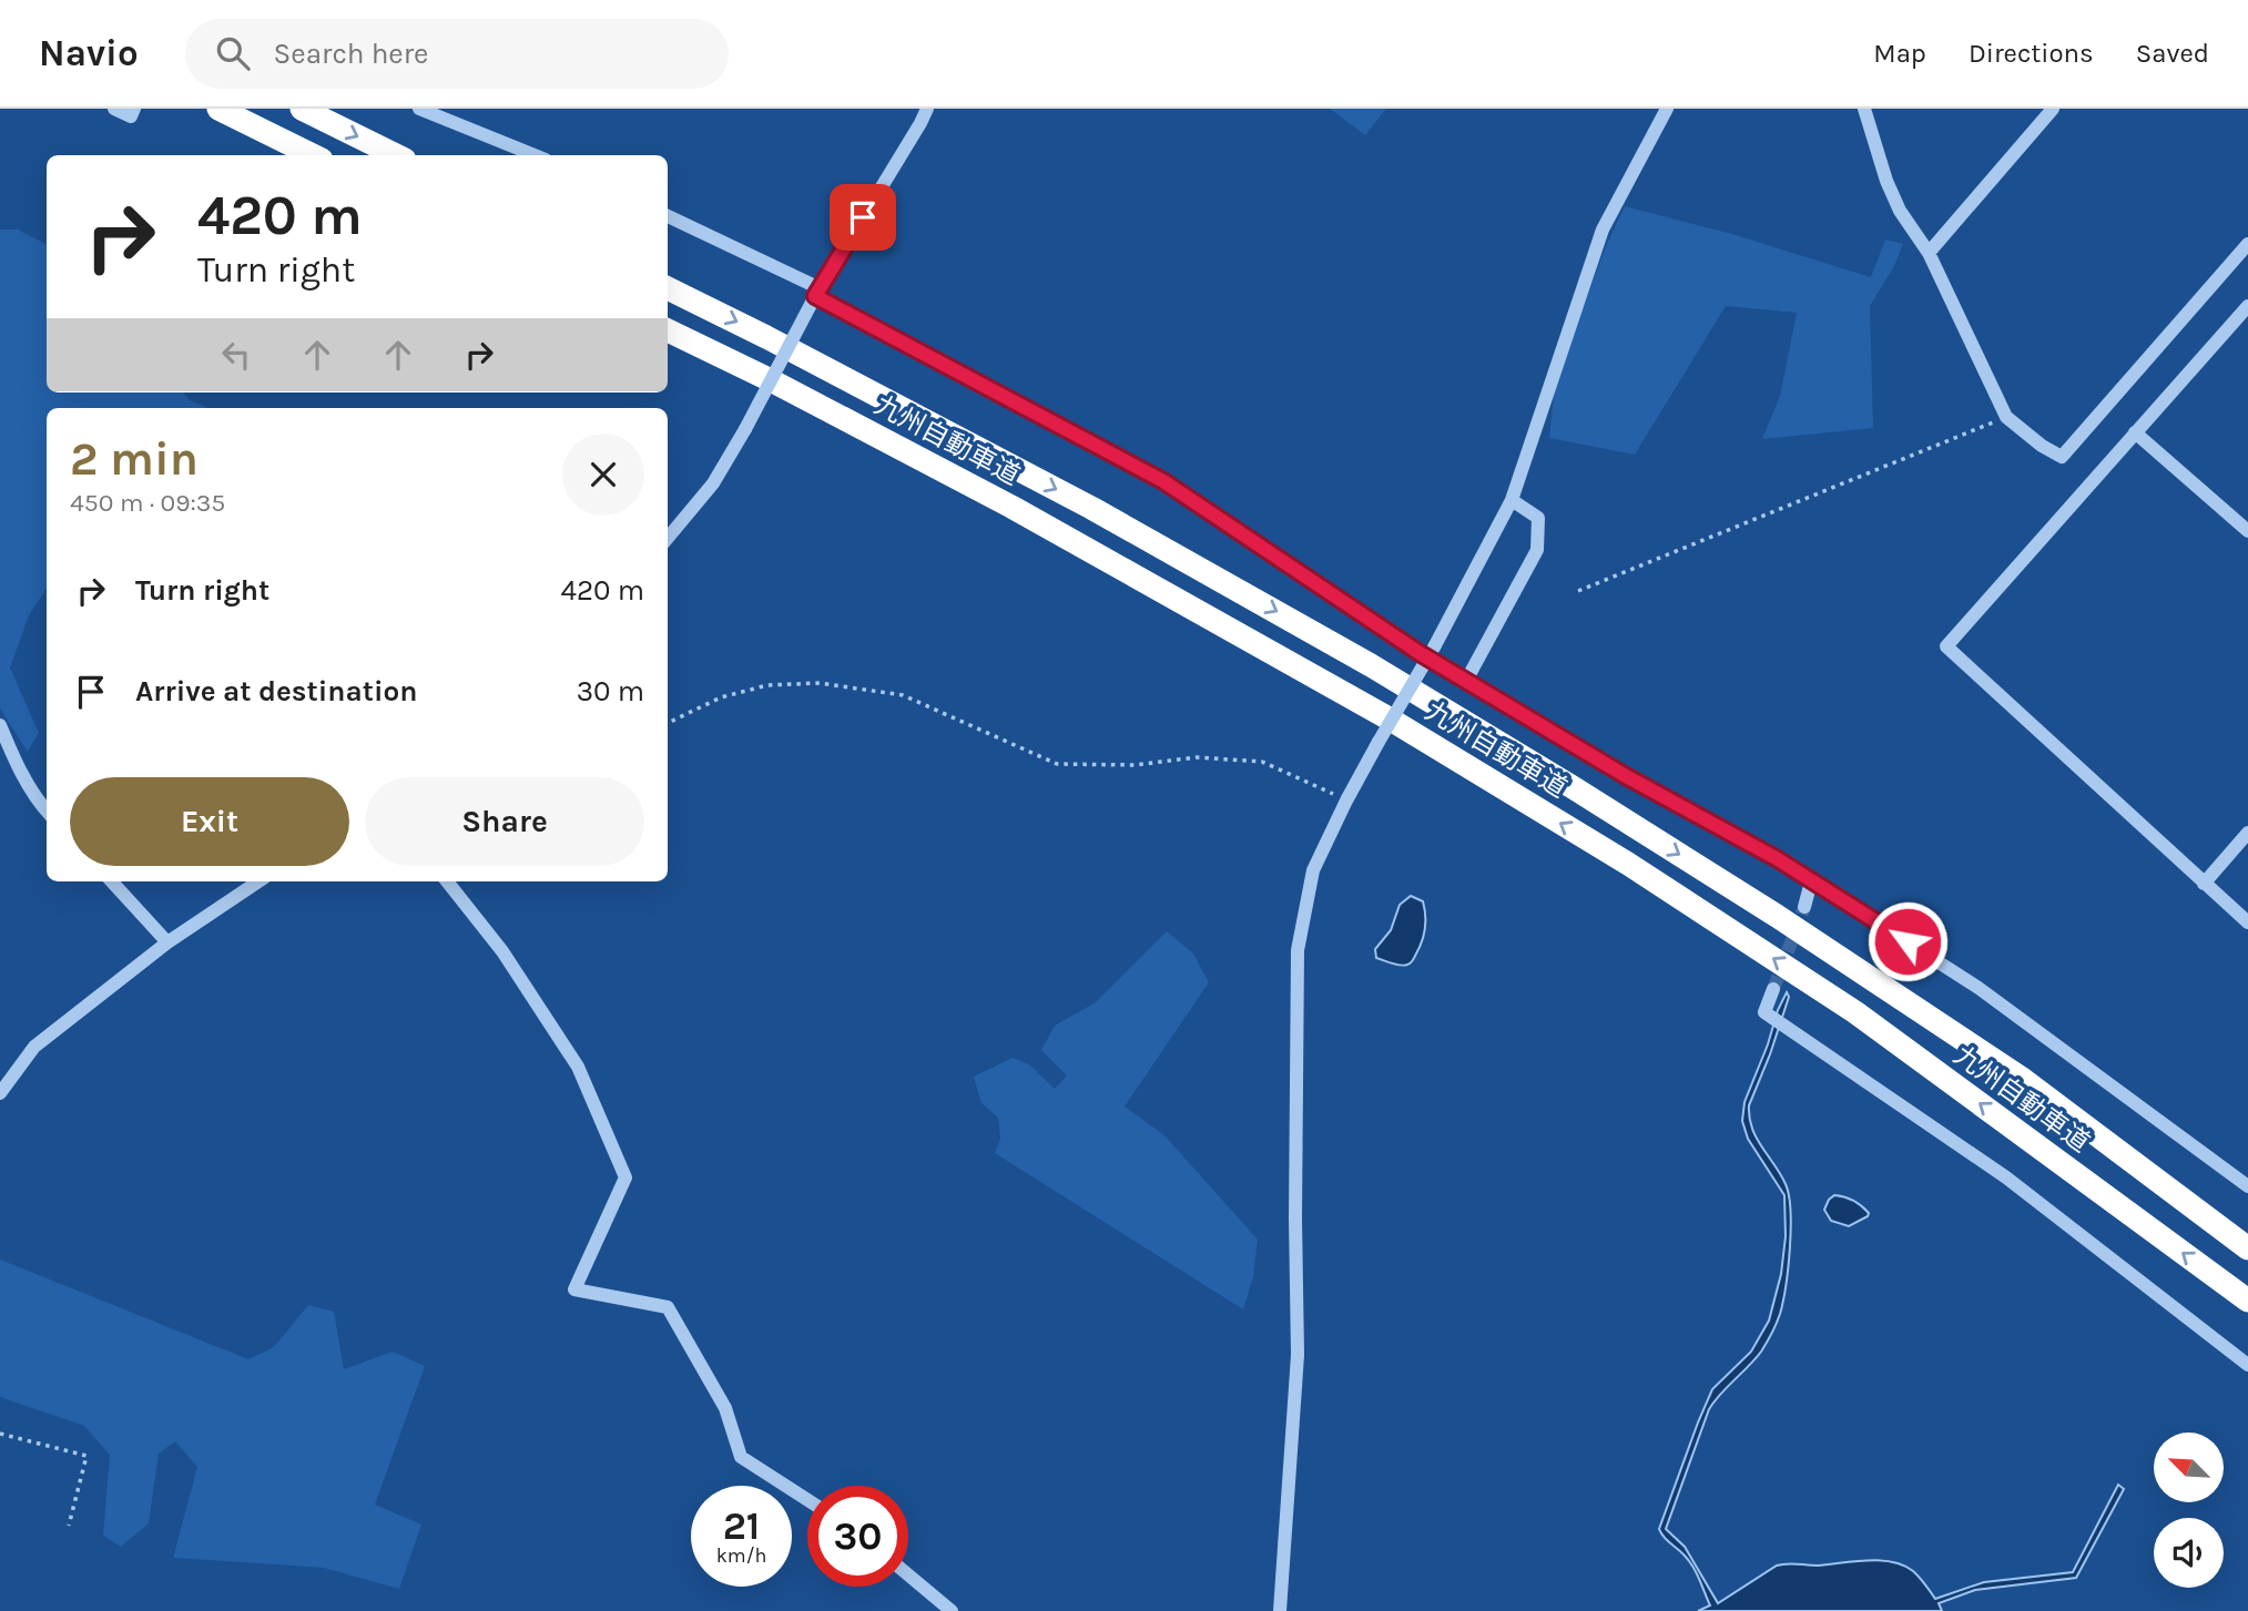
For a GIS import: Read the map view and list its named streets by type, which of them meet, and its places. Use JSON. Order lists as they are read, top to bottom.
{
  "streets": {
    "highway": ["九州自動車道"]
  },
  "north": "top left",
  "page": {
    "header": "Navio",
    "search": "Search here",
    "nav": ["Map", "Directions", "Saved"],
    "turn": ["420 m", "Turn right"],
    "heading": ["2 min", "450 m · 09:35"],
    "list": [
      {
        "name": "Turn right",
        "value": "420 m"
      },
      {
        "name": "Arrive at destination",
        "value": "30 m"
      }
    ],
    "buttons": ["Exit", "Share"],
    "speed": "21 km/h",
    "limit": "30"
  }
}
